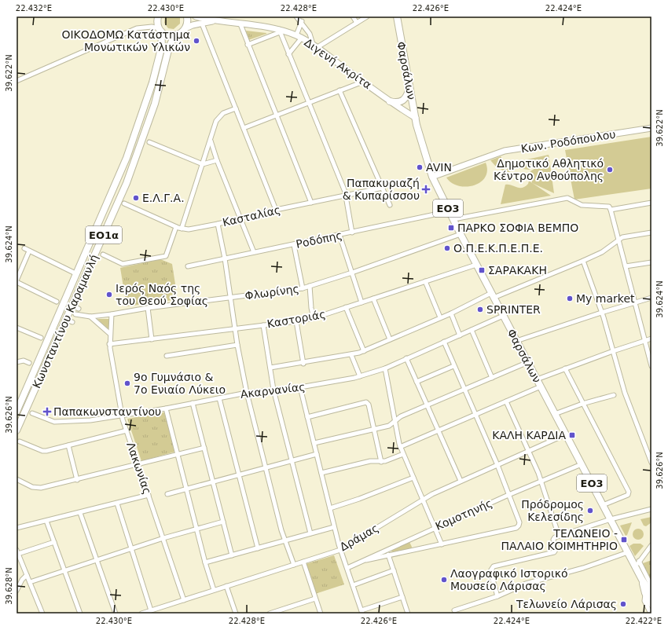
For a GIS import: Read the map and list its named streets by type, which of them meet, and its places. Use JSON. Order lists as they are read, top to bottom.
{
  "streets": {
    "main road": [
      "Διγενή Ακρίτα",
      "Φαρσάλων",
      "Κων. Ροδόπουλου",
      "ΕΟ3",
      "ΕΟ1α",
      "Κωνσταντίνου Καραμανλή"
    ],
    "street": [
      "Κασταλίας",
      "Ροδόπης",
      "Φλωρίνης",
      "Καστοριάς",
      "Ακαρνανίας",
      "Λακωνίας",
      "Κομοτηνής",
      "Δράμας"
    ]
  },
  "crossings": [
    ["Διγενή Ακρίτα", "Φαρσάλων"],
    ["Διγενή Ακρίτα", "ΕΟ1α"],
    ["Φαρσάλων", "Κων. Ροδόπουλου"],
    ["Φαρσάλων", "ΕΟ3"],
    ["Φαρσάλων", "Ροδόπης"],
    ["Φαρσάλων", "Φλωρίνης"],
    ["Φαρσάλων", "Καστοριάς"],
    ["Φαρσάλων", "Ακαρνανίας"],
    ["Φαρσάλων", "Κομοτηνής"],
    ["Φαρσάλων", "Δράμας"],
    ["ΕΟ1α", "Κωνσταντίνου Καραμανλή"],
    ["Φλωρίνης", "Λακωνίας"],
    ["Καστοριάς", "Λακωνίας"],
    ["Ακαρνανίας", "Λακωνίας"],
    ["Λακωνίας", "Δράμας"]
  ],
  "places": {
    "other": [
      "ΟΙΚΟΔΟΜΩ Κατάστημα Μονωτικών Υλικών",
      "AVIN",
      "Δημοτικό Αθλητικό Κέντρο Ανθούπολης",
      "Ε.Λ.Γ.Α.",
      "Ο.Π.Ε.Κ.Π.Ε.Π.Ε.",
      "Ιερός Ναός της του Θεού Σοφίας",
      "My market",
      "SPRINTER",
      "9ο Γυμνάσιο & 7ο Ενιαίο Λύκειο",
      "Πρόδρομος Κελεσίδης",
      "Λαογραφικό Ιστορικό Μουσείο Λάρισας",
      "Τελωνείο Λάρισας"
    ],
    "health": ["Παπακυριαζή & Κυπαρίσσου", "Παπακωνσταντίνου"],
    "transit": [
      "ΠΑΡΚΟ ΣΟΦΙΑ ΒΕΜΠΟ",
      "ΣΑΡΑΚΑΚΗ",
      "ΚΑΛΗ ΚΑΡΔΙΑ",
      "ΤΕΛΩΝΕΙΟ - ΠΑΛΑΙΟ ΚΟΙΜΗΤΗΡΙΟ"
    ]
  },
  "coordinates": [
    "22.432°E",
    "22.430°E",
    "22.428°E",
    "22.426°E",
    "22.424°E",
    "39.622°N",
    "39.624°N",
    "39.626°N",
    "39.628°N",
    "22.422°E"
  ]
}
